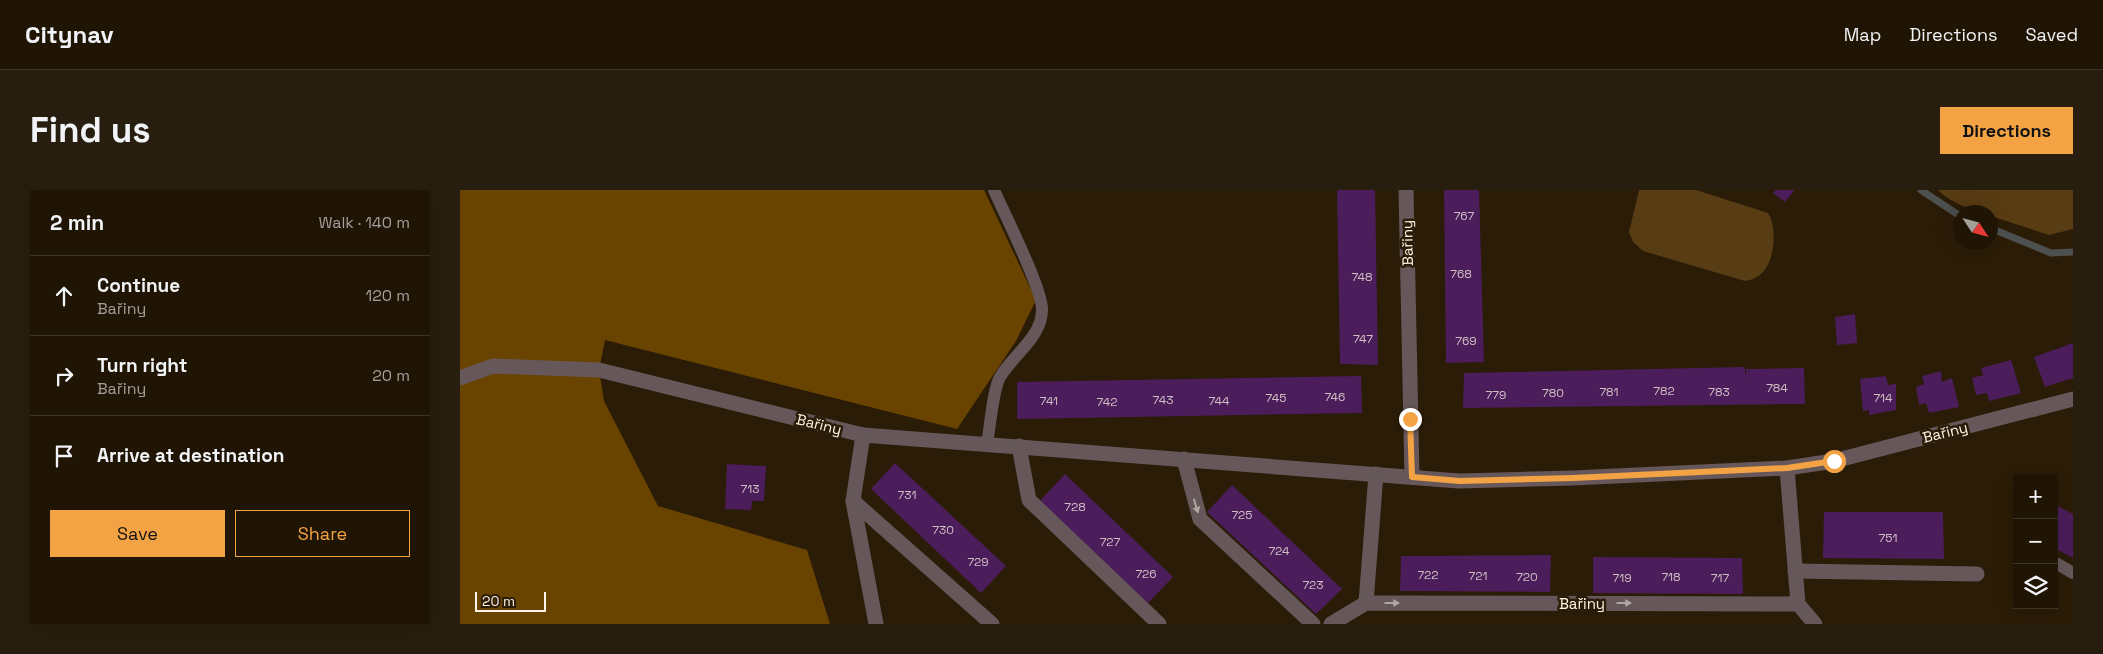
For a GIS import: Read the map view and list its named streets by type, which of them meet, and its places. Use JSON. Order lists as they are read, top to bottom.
{
  "streets": {
    "street": ["Bařiny"]
  },
  "house_numbers": [
    "767",
    "768",
    "748",
    "747",
    "769",
    "784",
    "782",
    "781",
    "783",
    "780",
    "779",
    "746",
    "745",
    "714",
    "743",
    "741",
    "744",
    "742",
    "713",
    "731",
    "728",
    "725",
    "730",
    "751",
    "727",
    "724",
    "729",
    "726",
    "722",
    "721",
    "720",
    "718",
    "719",
    "717",
    "723"
  ],
  "scale_bar": "20 m",
  "north": "bottom right",
  "page": {
    "header": "Citynav",
    "nav": ["Map", "Directions", "Saved"],
    "buttons": [
      "Directions",
      ["Save", "Share"]
    ],
    "title": "Find us",
    "heading": ["2 min", "Walk · 140 m"],
    "list": [
      ["Continue", "Bařiny", "120 m"],
      ["Turn right", "Bařiny", "20 m"],
      "Arrive at destination"
    ],
    "map_buttons": ["+", "−"],
    "scale": "20 m"
  }
}
